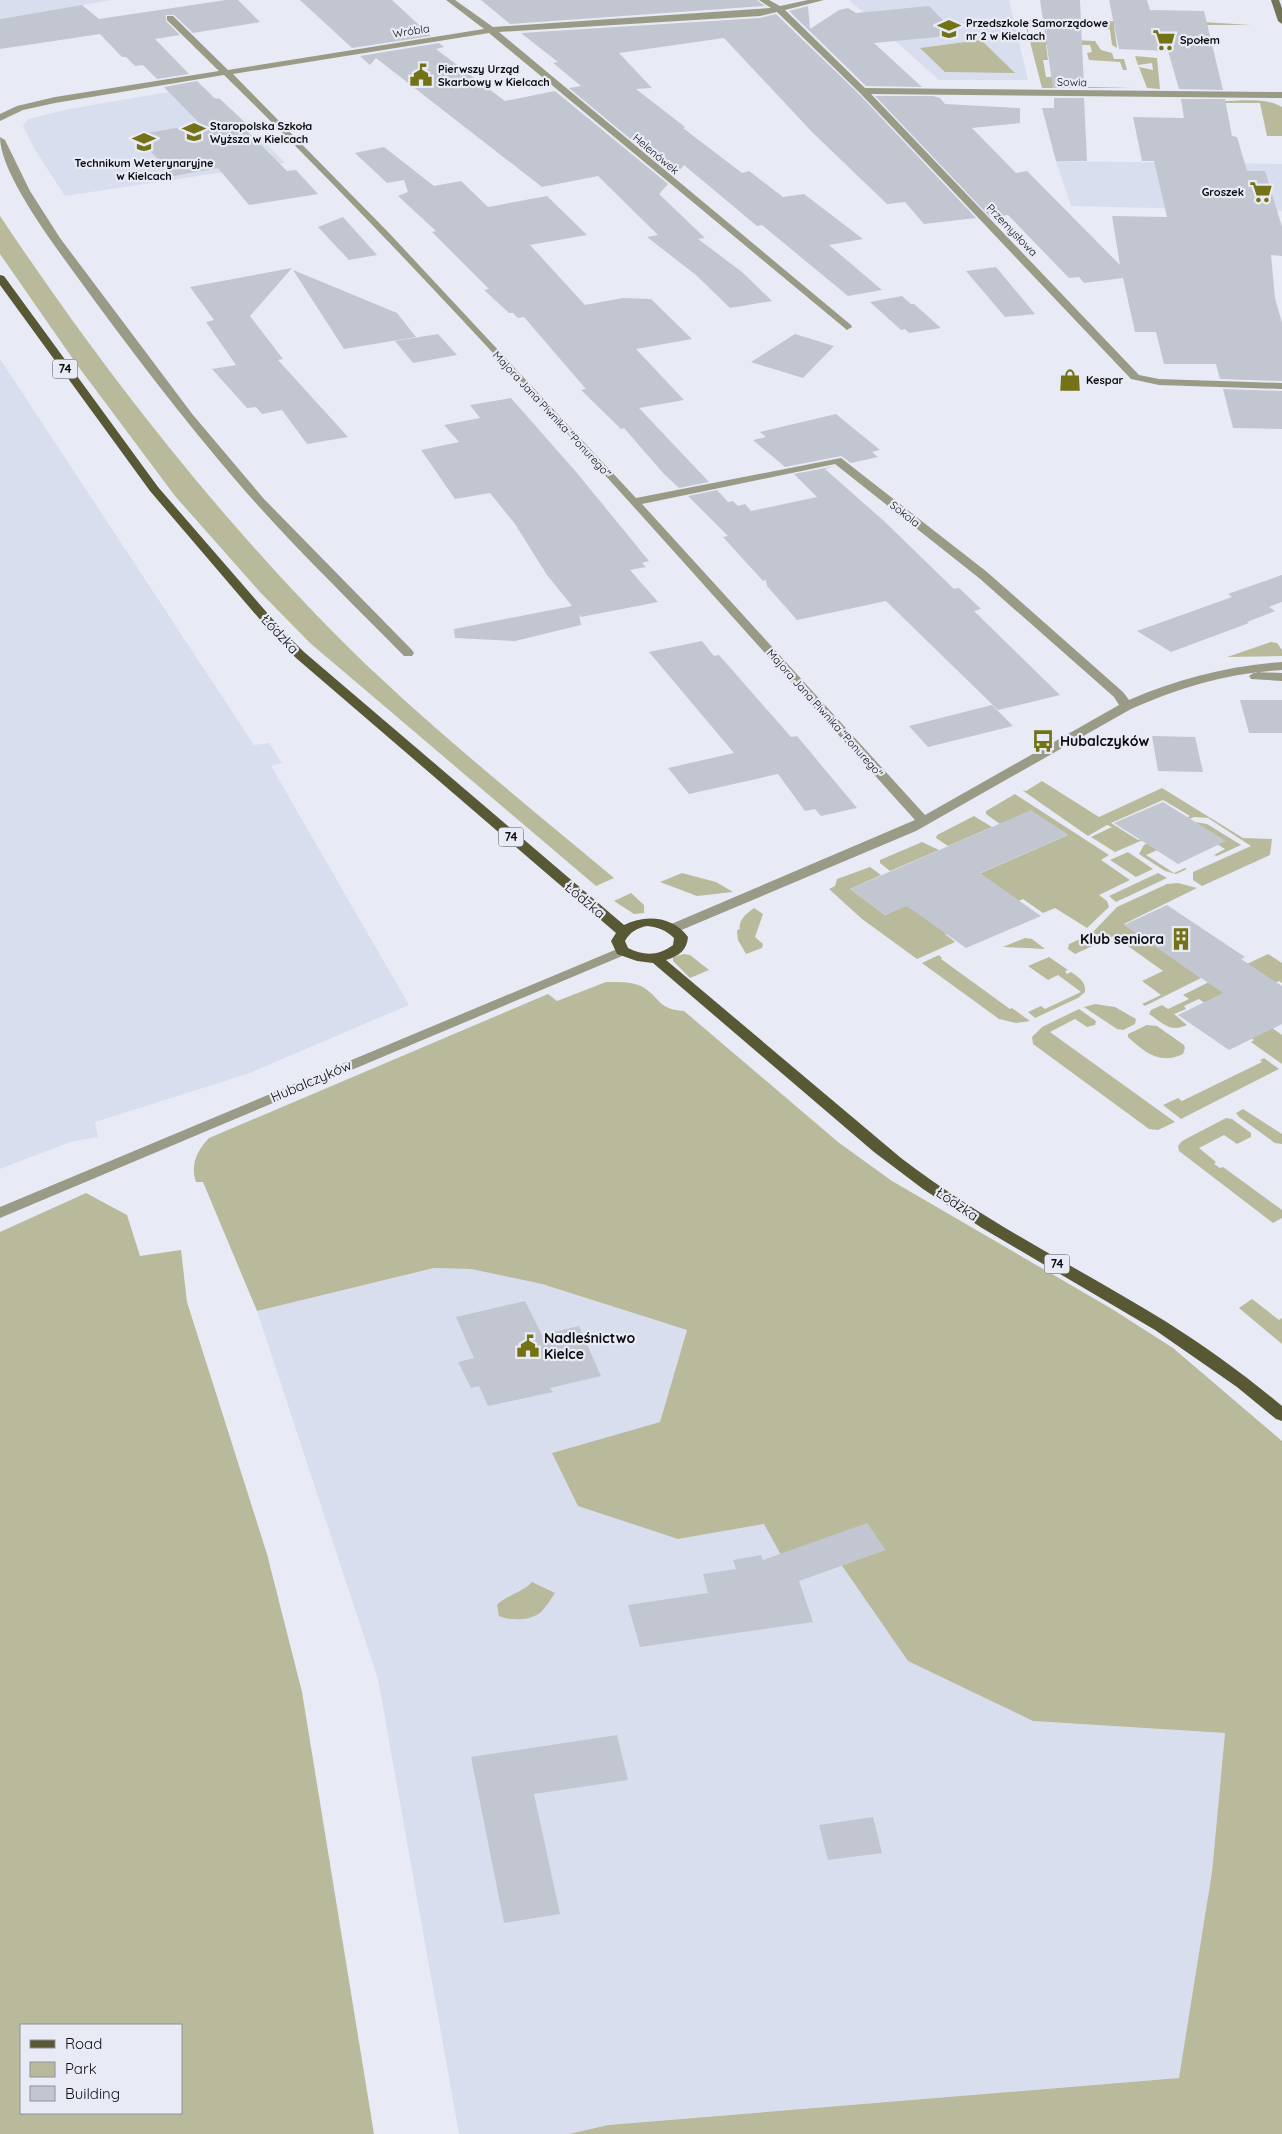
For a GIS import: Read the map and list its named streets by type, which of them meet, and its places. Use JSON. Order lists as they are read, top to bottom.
{
  "streets": {
    "main road": ["74", "Łódzka"],
    "street": [
      "Wróbla",
      "Sowia",
      "Helenówek",
      "Przemysłowa",
      "Majora Jana Piwnika \"Ponurego\"",
      "Sokola",
      "Hubalczyków"
    ]
  },
  "crossings": [
    ["Wróbla", "Helenówek"],
    ["Wróbla", "Przemysłowa"],
    ["Wróbla", "Majora Jana Piwnika \"Ponurego\""],
    ["Sowia", "Przemysłowa"],
    ["Majora Jana Piwnika \"Ponurego\"", "Sokola"],
    ["Łódzka", "Hubalczyków"]
  ],
  "places": {
    "school or university": ["Przedszkole Samorządowe nr 2 w Kielcach", "Staropolska Szkoła Wyższa w Kielcach", "Technikum Weterynaryjne w Kielcach"],
    "supermarket": ["Społem", "Groszek"],
    "public building": ["Pierwszy Urząd Skarbowy w Kielcach", "Nadleśnictwo Kielce"],
    "shop": ["Kespar"],
    "bus stop": ["Hubalczyków"],
    "building": ["Klub seniora"]
  },
  "legend": ["Road", "Park", "Building"]
}
